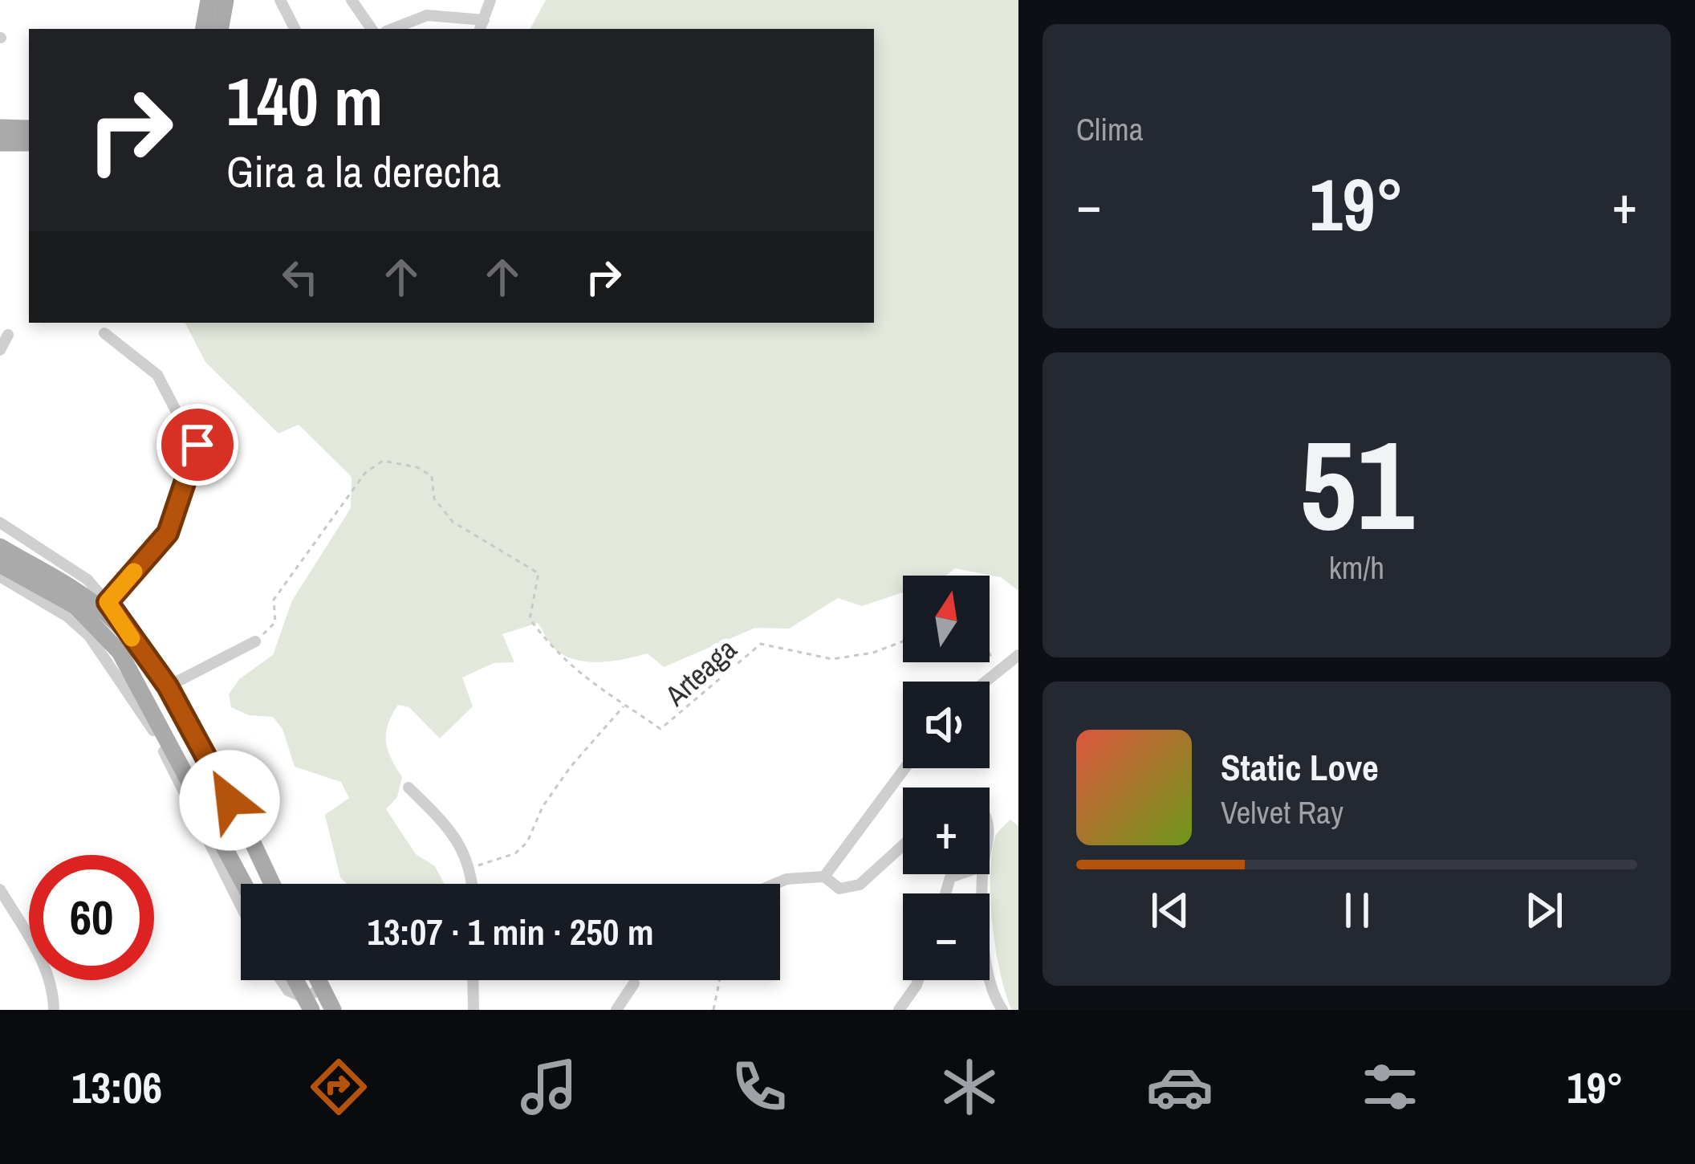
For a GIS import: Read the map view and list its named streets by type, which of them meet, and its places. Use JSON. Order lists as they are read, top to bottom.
{
  "streets": {
    "path": ["Arteaga"]
  },
  "north": "top",
  "page": {
    "tile": [
      "Clima",
      ["51", "km/h"]
    ],
    "turn": ["140 m", "Gira a la derecha"],
    "heat": ["−", "19°", "+"],
    "map_buttons": ["+", "−"],
    "song": ["Static Love", "Velvet Ray"],
    "limit": "60",
    "trip": "13:07 · 1 min · 250 m",
    "tabs": ["13:06", "19°"]
  }
}
